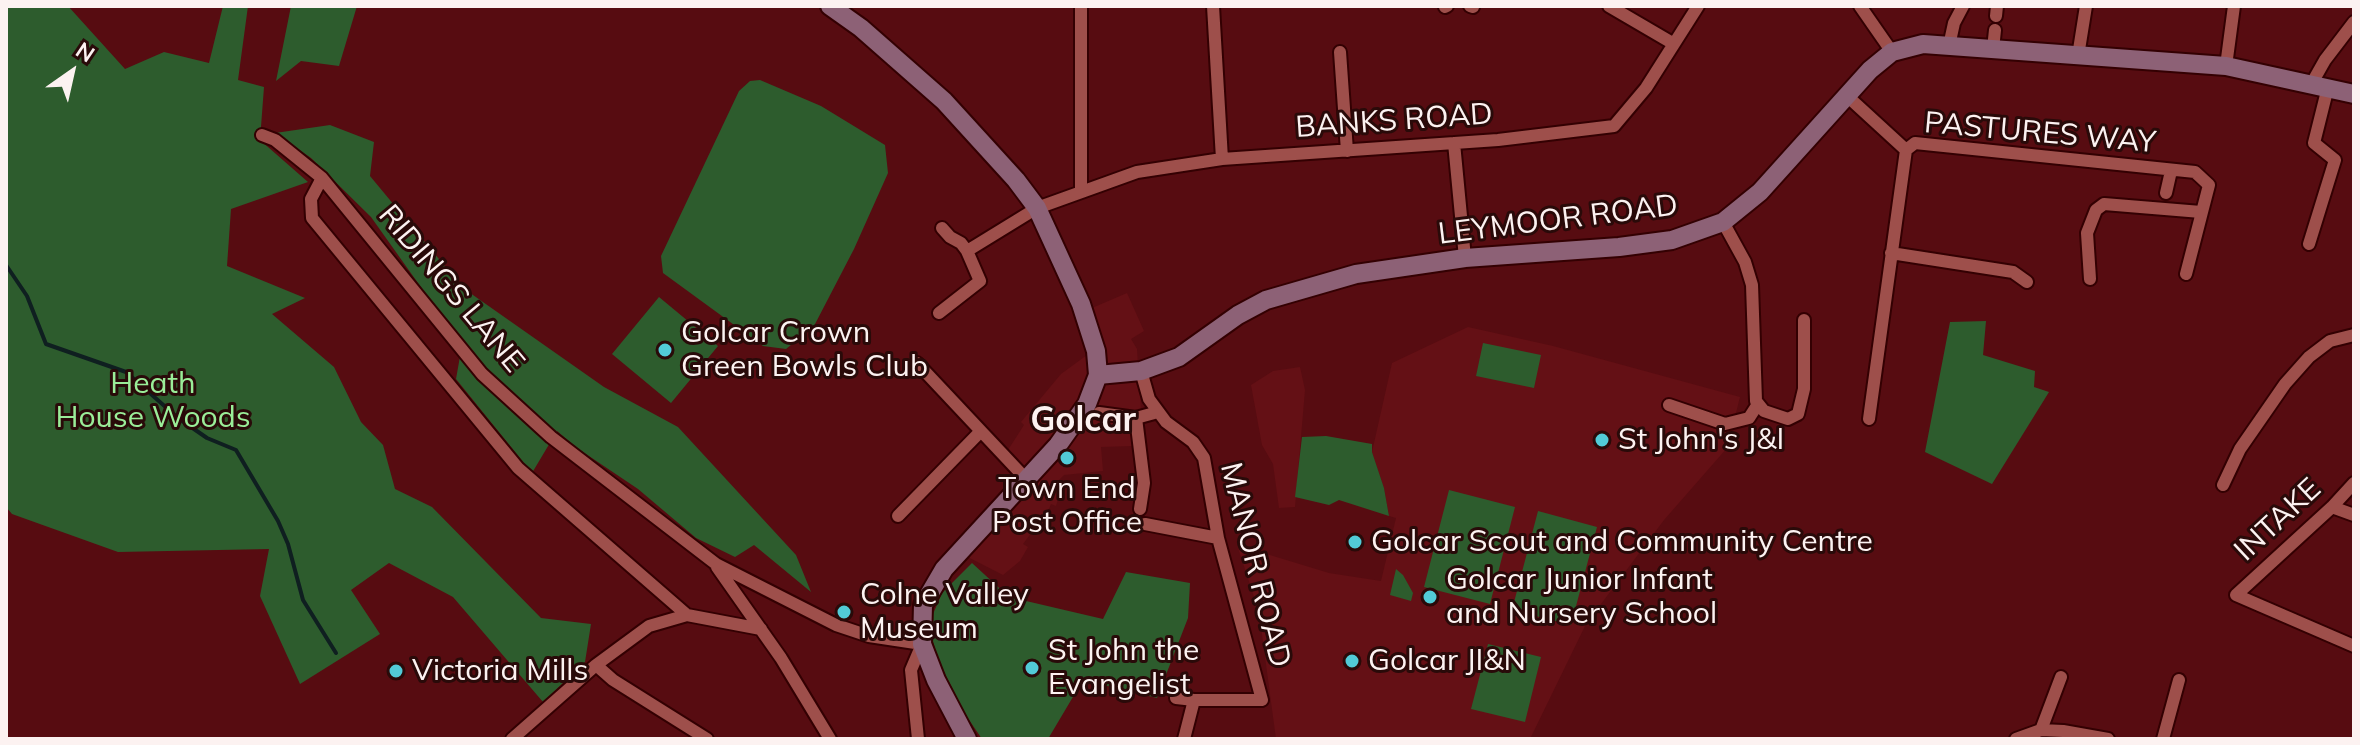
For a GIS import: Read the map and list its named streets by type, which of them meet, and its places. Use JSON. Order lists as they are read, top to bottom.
{
  "streets": {
    "street": [
      "BANKS ROAD",
      "PASTURES WAY",
      "LEYMOOR ROAD",
      "RIDINGS LANE",
      "INTAKE",
      "MANOR ROAD"
    ]
  },
  "crossings": [
    ["LEYMOOR ROAD", "MANOR ROAD"]
  ],
  "districts": ["Golcar"],
  "parks": ["Heath House Woods"],
  "places": [
    "Golcar Crown Green Bowls Club",
    "St John's J&I",
    "Town End Post Office",
    "Golcar Scout and Community Centre",
    "Golcar Junior Infant and Nursery School",
    "Colne Valley Museum",
    "Golcar JI&N",
    "St John the Evangelist",
    "Victoria Mills"
  ],
  "north": "top right"
}
